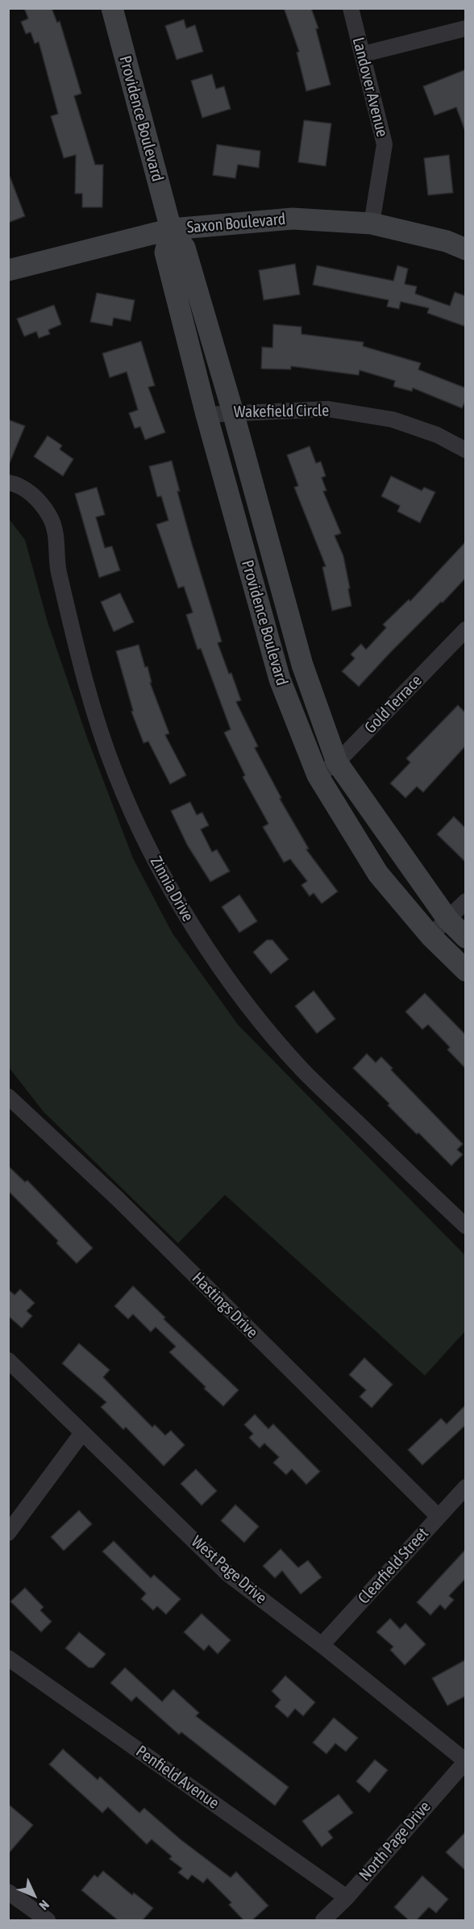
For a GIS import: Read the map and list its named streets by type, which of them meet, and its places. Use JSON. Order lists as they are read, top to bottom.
{
  "streets": {
    "main road": ["Providence Boulevard", "Saxon Boulevard"],
    "street": [
      "Landover Avenue",
      "Wakefield Circle",
      "Gold Terrace",
      "Zinnia Drive",
      "Hastings Drive",
      "Clearfield Street",
      "West Page Drive",
      "Penfield Avenue",
      "North Page Drive"
    ]
  },
  "crossings": [
    ["Landover Avenue", "Saxon Boulevard"],
    ["Providence Boulevard", "Saxon Boulevard"],
    ["Providence Boulevard", "Wakefield Circle"],
    ["Providence Boulevard", "Gold Terrace"],
    ["Hastings Drive", "Clearfield Street"],
    ["Clearfield Street", "West Page Drive"],
    ["West Page Drive", "North Page Drive"],
    ["Penfield Avenue", "North Page Drive"]
  ],
  "north": "bottom right"
}
